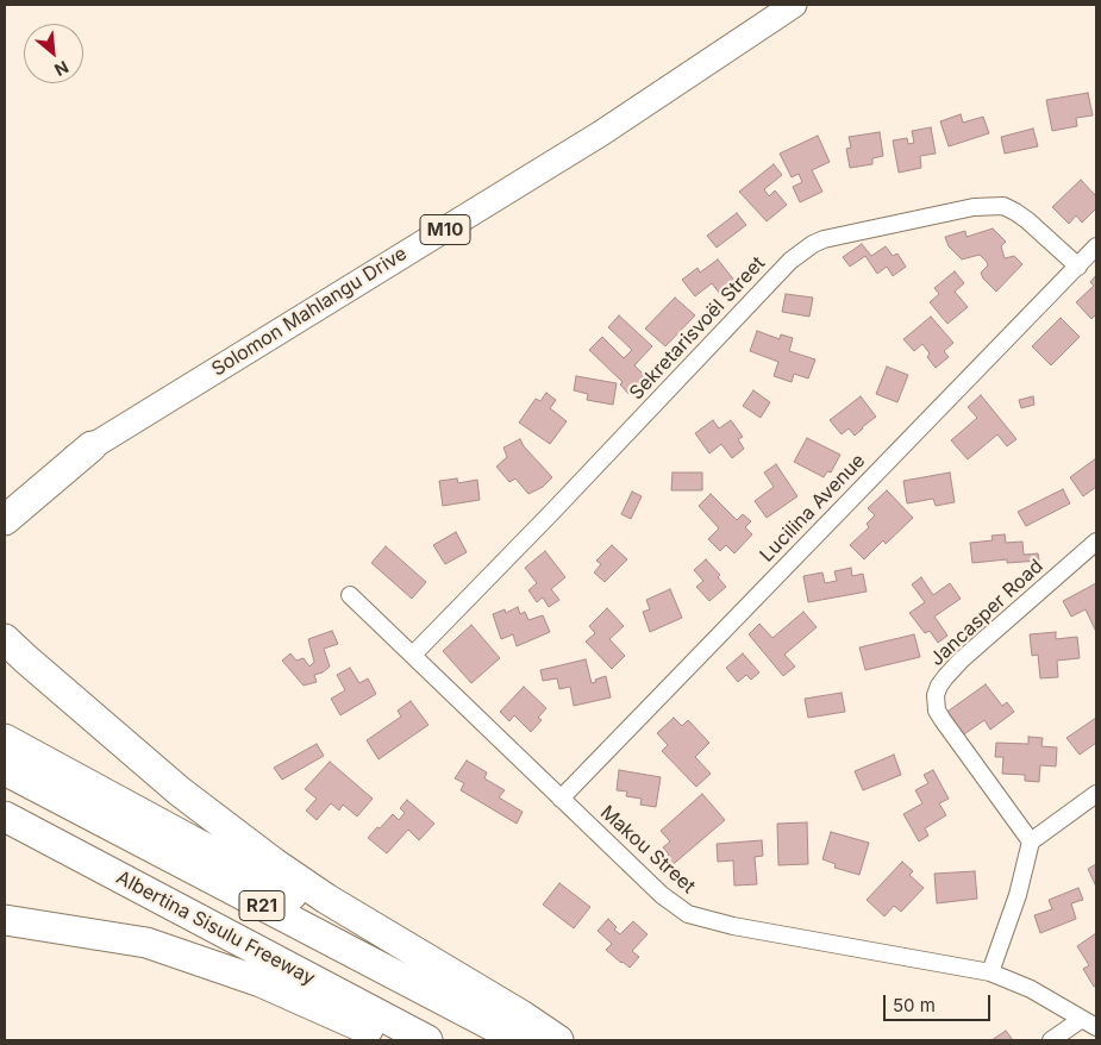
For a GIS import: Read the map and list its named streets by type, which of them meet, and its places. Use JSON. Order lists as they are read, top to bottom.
{
  "streets": {
    "highway": ["R21", "Albertina Sisulu Freeway"],
    "main road": ["M10", "Solomon Mahlangu Drive"],
    "street": [
      "Sekretarisvoël Street",
      "Lucilina Avenue",
      "Jancasper Road",
      "Makou Street"
    ]
  },
  "crossings": [
    ["Sekretarisvoël Street", "Lucilina Avenue"],
    ["Sekretarisvoël Street", "Makou Street"],
    ["Lucilina Avenue", "Makou Street"]
  ],
  "scale_bar": "50 m",
  "north": "bottom right"
}
